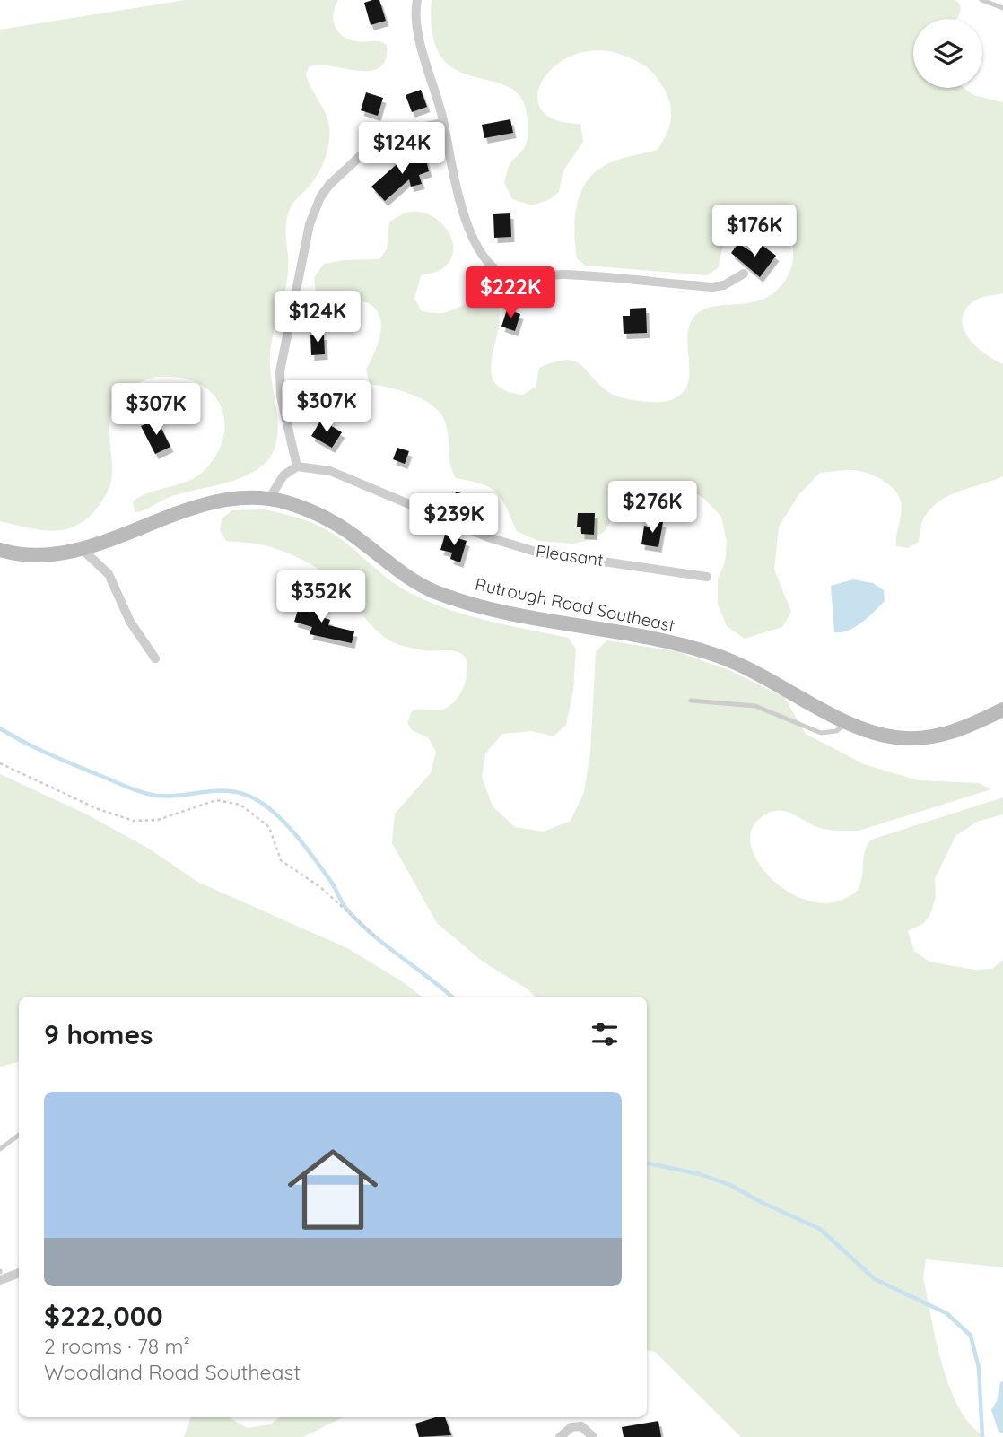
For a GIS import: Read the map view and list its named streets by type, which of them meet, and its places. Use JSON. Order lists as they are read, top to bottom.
{
  "streets": {
    "street": ["Pleasant", "Rutrough Road Southeast"]
  },
  "page": {
    "price": [
      "$124K",
      "$176K",
      "$222K",
      "$124K",
      "$307K",
      "$307K",
      "$276K",
      "$239K",
      "$352K"
    ],
    "heading": "9 homes",
    "list": [
      {
        "name": "$222,000",
        "note": "2 rooms · 78 m² · Woodland Road Southeast"
      }
    ]
  }
}
